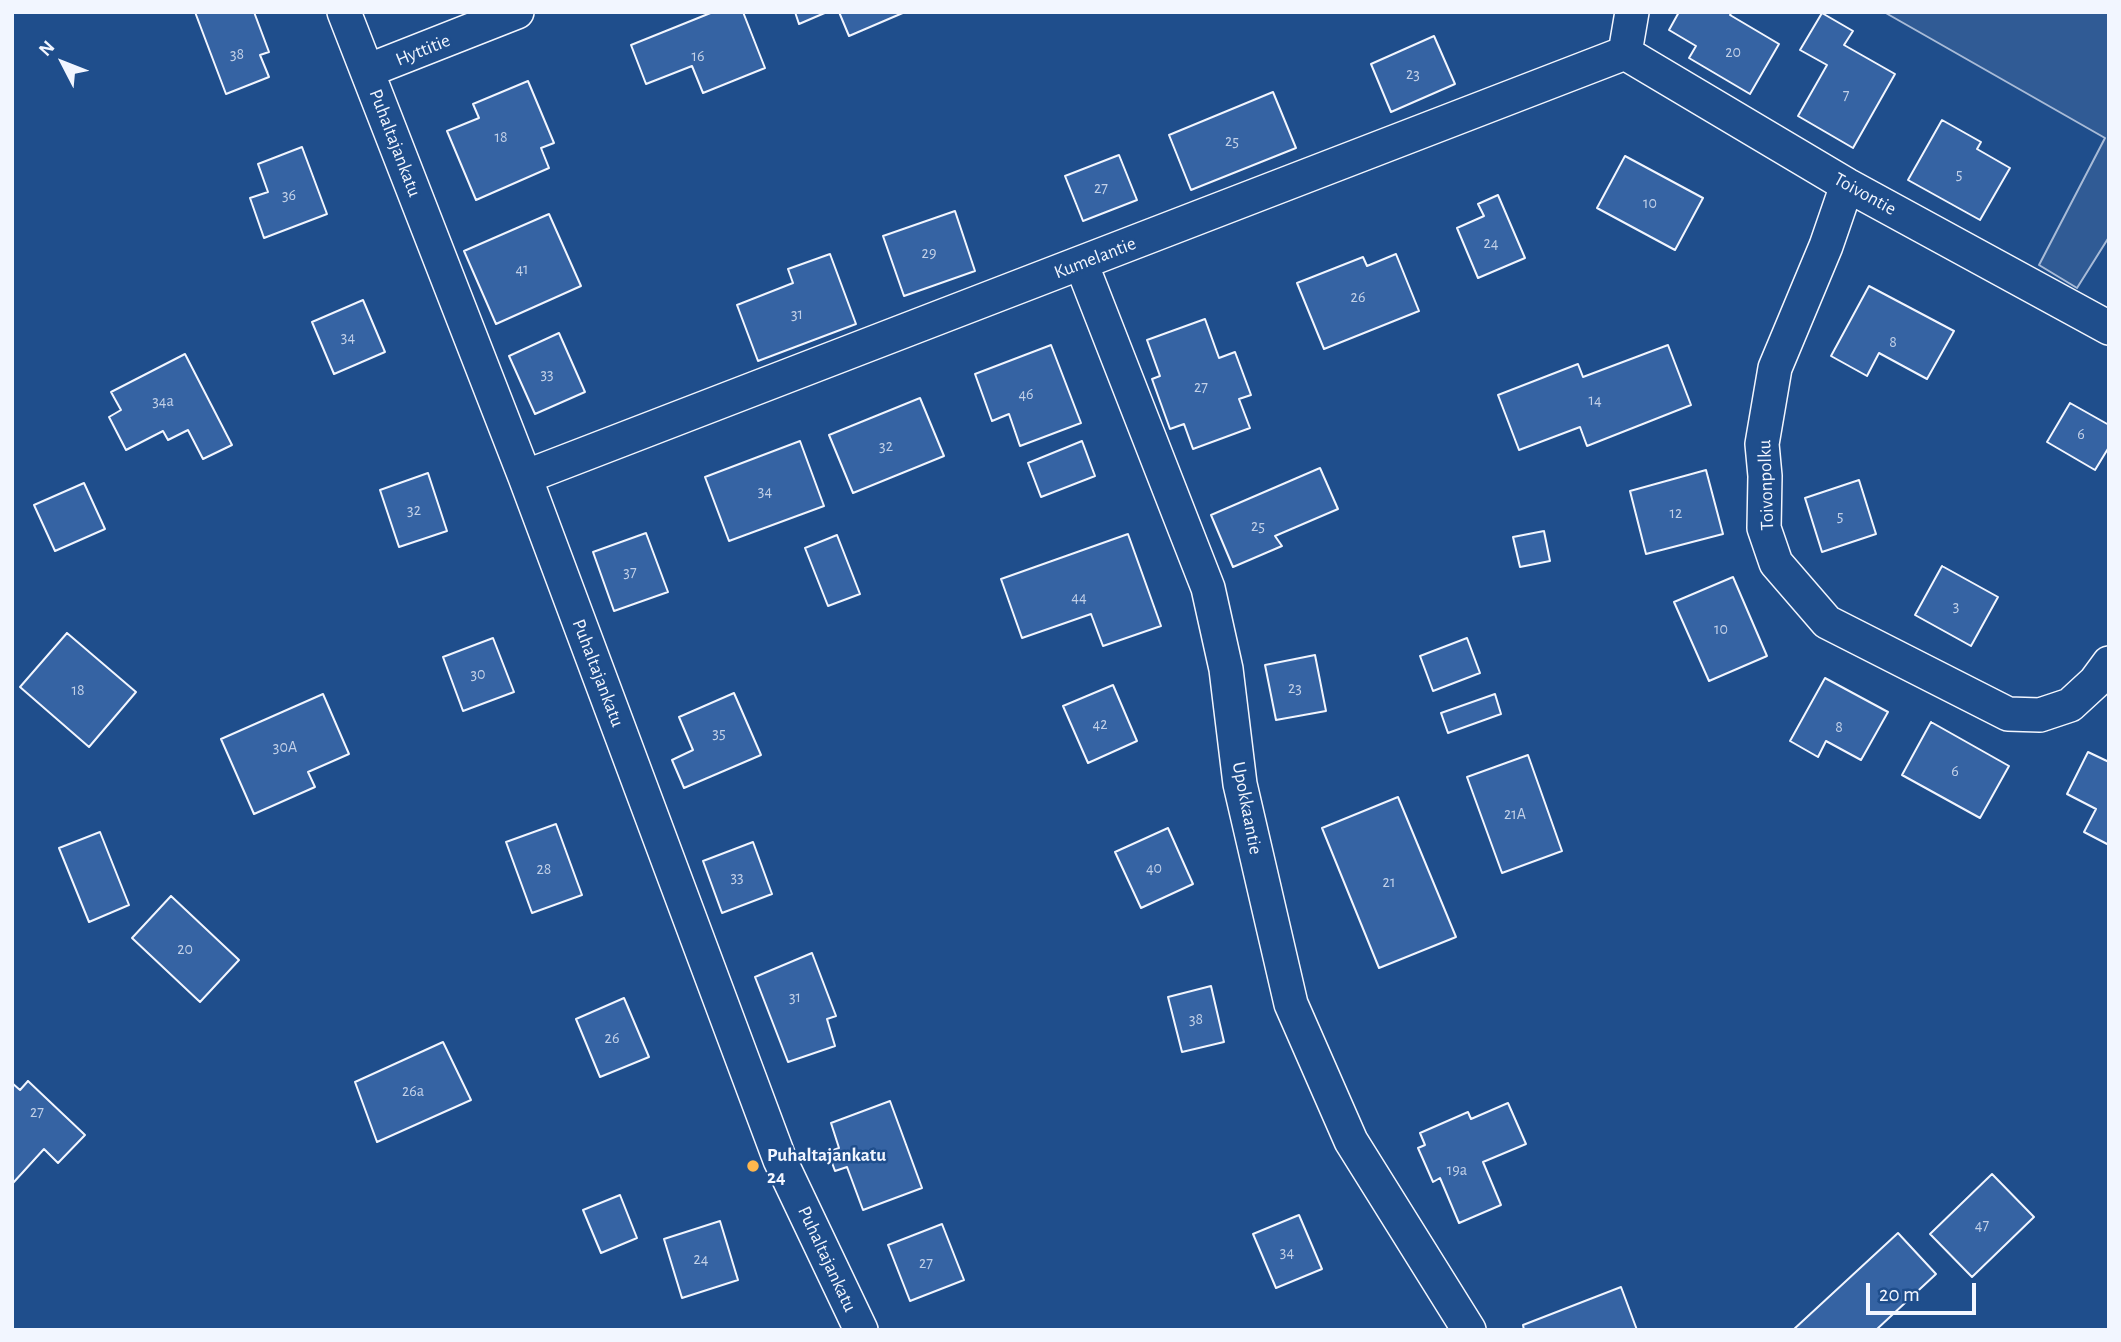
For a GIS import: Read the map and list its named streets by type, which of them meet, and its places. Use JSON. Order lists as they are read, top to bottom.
{
  "streets": {
    "street": [
      "Hyttitie",
      "Puhaltajankatu",
      "Toivontie",
      "Kumelantie",
      "Toivonpolku",
      "Upokkaantie"
    ]
  },
  "crossings": [
    ["Hyttitie", "Puhaltajankatu"],
    ["Puhaltajankatu", "Kumelantie"],
    ["Toivontie", "Kumelantie"],
    ["Toivontie", "Toivonpolku"],
    ["Kumelantie", "Upokkaantie"]
  ],
  "places": ["Puhaltajankatu 24"],
  "house_numbers": [
    "20",
    "38",
    "16",
    "23",
    "7",
    "18",
    "25",
    "5",
    "27",
    "36",
    "10",
    "24",
    "29",
    "41",
    "26",
    "31",
    "34",
    "8",
    "33",
    "27",
    "46",
    "14",
    "34a",
    "6",
    "32",
    "34",
    "32",
    "12",
    "5",
    "25",
    "37",
    "44",
    "3",
    "10",
    "30",
    "23",
    "18",
    "42",
    "8",
    "35",
    "30A",
    "6",
    "21A",
    "40",
    "28",
    "33",
    "21",
    "20",
    "31",
    "38",
    "26",
    "26a",
    "27",
    "19a",
    "47",
    "34",
    "24",
    "27"
  ],
  "scale_bar": "20 m",
  "north": "top left"
}
